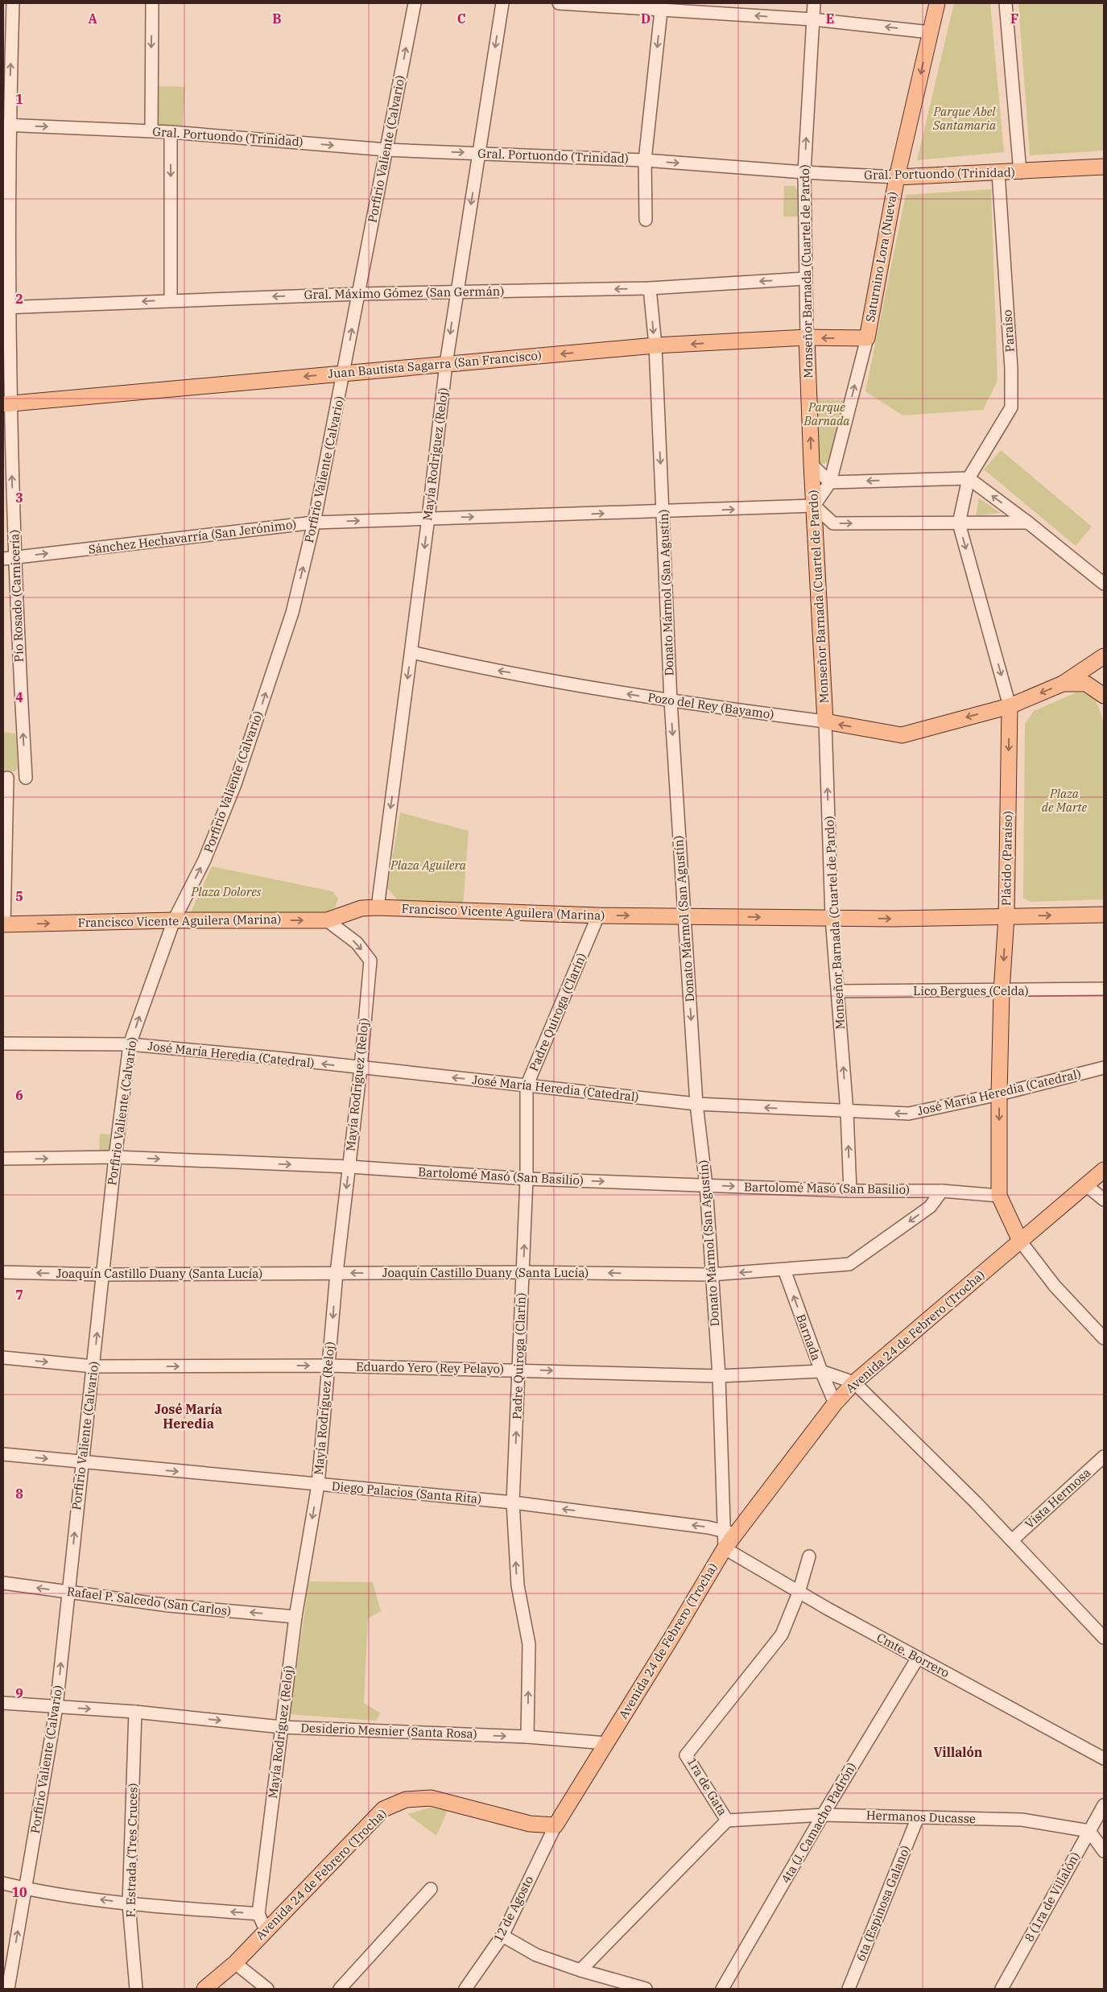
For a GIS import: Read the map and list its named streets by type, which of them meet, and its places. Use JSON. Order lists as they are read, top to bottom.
{
  "streets": {
    "main road": [
      "Gral. Portuondo (Trinidad)",
      "Saturnino Lora (Nueva)",
      "Monseñor Barnada (Cuartel de Pardo)",
      "Juan Bautista Sagarra (San Francisco)",
      "Pozo del Rey (Bayamo)",
      "Plácido (Paraíso)",
      "Francisco Vicente Aguilera (Marina)",
      "Avenida 24 de Febrero (Trocha)"
    ],
    "street": [
      "Porfirio Valiente (Calvario)",
      "Gral. Máximo Gómez (San Germán)",
      "Paraíso",
      "Mayía Rodríguez (Reloj)",
      "Sánchez Hechavarría (San Jerónimo)",
      "Donato Mármol (San Agustín)",
      "Pío Rosado (Carnicería)",
      "Lico Bergues (Celda)",
      "Padre Quiroga (Clarín)",
      "José María Heredia (Catedral)",
      "Bartolomé Masó (San Basilio)",
      "Joaquín Castillo Duany (Santa Lucía)",
      "Barnada",
      "Eduardo Yero (Rey Pelayo)",
      "Diego Palacios (Santa Rita)",
      "Vista Hermosa",
      "Rafael P. Salcedo (San Carlos)",
      "Cmte. Borrero",
      "Desiderio Mesnier (Santa Rosa)",
      "1ra de Gata",
      "Hermanos Ducasse",
      "4ta (J. Camacho Padrón)",
      "F. Estrada (Tres Cruces)",
      "8 (1ra de Villalón)",
      "6ta (Espinosa Galano)",
      "12 de Agosto"
    ]
  },
  "crossings": [
    ["Gral. Portuondo (Trinidad)", "Porfirio Valiente (Calvario)"],
    ["Gral. Portuondo (Trinidad)", "Saturnino Lora (Nueva)"],
    ["Gral. Portuondo (Trinidad)", "Monseñor Barnada (Cuartel de Pardo)"],
    ["Gral. Portuondo (Trinidad)", "Paraíso"],
    ["Gral. Portuondo (Trinidad)", "Mayía Rodríguez (Reloj)"],
    ["Gral. Portuondo (Trinidad)", "Pío Rosado (Carnicería)"],
    ["Porfirio Valiente (Calvario)", "Gral. Máximo Gómez (San Germán)"],
    ["Porfirio Valiente (Calvario)", "Juan Bautista Sagarra (San Francisco)"],
    ["Porfirio Valiente (Calvario)", "Sánchez Hechavarría (San Jerónimo)"],
    ["Porfirio Valiente (Calvario)", "Francisco Vicente Aguilera (Marina)"],
    ["Porfirio Valiente (Calvario)", "José María Heredia (Catedral)"],
    ["Porfirio Valiente (Calvario)", "Bartolomé Masó (San Basilio)"],
    ["Porfirio Valiente (Calvario)", "Joaquín Castillo Duany (Santa Lucía)"],
    ["Porfirio Valiente (Calvario)", "Eduardo Yero (Rey Pelayo)"],
    ["Porfirio Valiente (Calvario)", "Diego Palacios (Santa Rita)"],
    ["Porfirio Valiente (Calvario)", "Rafael P. Salcedo (San Carlos)"],
    ["Porfirio Valiente (Calvario)", "Desiderio Mesnier (Santa Rosa)"],
    ["Saturnino Lora (Nueva)", "Monseñor Barnada (Cuartel de Pardo)"],
    ["Saturnino Lora (Nueva)", "Juan Bautista Sagarra (San Francisco)"],
    ["Saturnino Lora (Nueva)", "Sánchez Hechavarría (San Jerónimo)"],
    ["Monseñor Barnada (Cuartel de Pardo)", "Gral. Máximo Gómez (San Germán)"],
    ["Monseñor Barnada (Cuartel de Pardo)", "Juan Bautista Sagarra (San Francisco)"],
    ["Monseñor Barnada (Cuartel de Pardo)", "Sánchez Hechavarría (San Jerónimo)"],
    ["Monseñor Barnada (Cuartel de Pardo)", "Pozo del Rey (Bayamo)"],
    ["Monseñor Barnada (Cuartel de Pardo)", "Francisco Vicente Aguilera (Marina)"],
    ["Monseñor Barnada (Cuartel de Pardo)", "Lico Bergues (Celda)"],
    ["Monseñor Barnada (Cuartel de Pardo)", "José María Heredia (Catedral)"],
    ["Monseñor Barnada (Cuartel de Pardo)", "Bartolomé Masó (San Basilio)"],
    ["Gral. Máximo Gómez (San Germán)", "Mayía Rodríguez (Reloj)"],
    ["Gral. Máximo Gómez (San Germán)", "Donato Mármol (San Agustín)"],
    ["Gral. Máximo Gómez (San Germán)", "Pío Rosado (Carnicería)"],
    ["Paraíso", "Plácido (Paraíso)"],
    ["Juan Bautista Sagarra (San Francisco)", "Mayía Rodríguez (Reloj)"],
    ["Juan Bautista Sagarra (San Francisco)", "Donato Mármol (San Agustín)"],
    ["Juan Bautista Sagarra (San Francisco)", "Pío Rosado (Carnicería)"],
    ["Mayía Rodríguez (Reloj)", "Sánchez Hechavarría (San Jerónimo)"],
    ["Mayía Rodríguez (Reloj)", "Pozo del Rey (Bayamo)"],
    ["Mayía Rodríguez (Reloj)", "Francisco Vicente Aguilera (Marina)"],
    ["Mayía Rodríguez (Reloj)", "José María Heredia (Catedral)"],
    ["Mayía Rodríguez (Reloj)", "Bartolomé Masó (San Basilio)"],
    ["Mayía Rodríguez (Reloj)", "Joaquín Castillo Duany (Santa Lucía)"],
    ["Mayía Rodríguez (Reloj)", "Eduardo Yero (Rey Pelayo)"],
    ["Mayía Rodríguez (Reloj)", "Diego Palacios (Santa Rita)"],
    ["Mayía Rodríguez (Reloj)", "Rafael P. Salcedo (San Carlos)"],
    ["Mayía Rodríguez (Reloj)", "Desiderio Mesnier (Santa Rosa)"],
    ["Sánchez Hechavarría (San Jerónimo)", "Donato Mármol (San Agustín)"],
    ["Sánchez Hechavarría (San Jerónimo)", "Pío Rosado (Carnicería)"],
    ["Donato Mármol (San Agustín)", "Pozo del Rey (Bayamo)"],
    ["Donato Mármol (San Agustín)", "Francisco Vicente Aguilera (Marina)"],
    ["Donato Mármol (San Agustín)", "José María Heredia (Catedral)"],
    ["Donato Mármol (San Agustín)", "Bartolomé Masó (San Basilio)"],
    ["Donato Mármol (San Agustín)", "Joaquín Castillo Duany (Santa Lucía)"],
    ["Donato Mármol (San Agustín)", "Avenida 24 de Febrero (Trocha)"],
    ["Donato Mármol (San Agustín)", "Eduardo Yero (Rey Pelayo)"],
    ["Donato Mármol (San Agustín)", "Diego Palacios (Santa Rita)"],
    ["Pozo del Rey (Bayamo)", "Plácido (Paraíso)"],
    ["Plácido (Paraíso)", "Francisco Vicente Aguilera (Marina)"],
    ["Plácido (Paraíso)", "Lico Bergues (Celda)"],
    ["Plácido (Paraíso)", "José María Heredia (Catedral)"],
    ["Plácido (Paraíso)", "Bartolomé Masó (San Basilio)"],
    ["Plácido (Paraíso)", "Avenida 24 de Febrero (Trocha)"],
    ["Francisco Vicente Aguilera (Marina)", "Padre Quiroga (Clarín)"],
    ["Padre Quiroga (Clarín)", "José María Heredia (Catedral)"],
    ["Padre Quiroga (Clarín)", "Bartolomé Masó (San Basilio)"],
    ["Padre Quiroga (Clarín)", "Joaquín Castillo Duany (Santa Lucía)"],
    ["Padre Quiroga (Clarín)", "Eduardo Yero (Rey Pelayo)"],
    ["Padre Quiroga (Clarín)", "Diego Palacios (Santa Rita)"],
    ["Padre Quiroga (Clarín)", "Desiderio Mesnier (Santa Rosa)"],
    ["Bartolomé Masó (San Basilio)", "Joaquín Castillo Duany (Santa Lucía)"],
    ["Joaquín Castillo Duany (Santa Lucía)", "Barnada"],
    ["Avenida 24 de Febrero (Trocha)", "Barnada"],
    ["Avenida 24 de Febrero (Trocha)", "Eduardo Yero (Rey Pelayo)"],
    ["Avenida 24 de Febrero (Trocha)", "Diego Palacios (Santa Rita)"],
    ["Avenida 24 de Febrero (Trocha)", "Cmte. Borrero"],
    ["Avenida 24 de Febrero (Trocha)", "Desiderio Mesnier (Santa Rosa)"],
    ["Avenida 24 de Febrero (Trocha)", "12 de Agosto"],
    ["Barnada", "Eduardo Yero (Rey Pelayo)"],
    ["Cmte. Borrero", "1ra de Gata"],
    ["Cmte. Borrero", "4ta (J. Camacho Padrón)"],
    ["Desiderio Mesnier (Santa Rosa)", "F. Estrada (Tres Cruces)"],
    ["1ra de Gata", "Hermanos Ducasse"],
    ["Hermanos Ducasse", "4ta (J. Camacho Padrón)"],
    ["Hermanos Ducasse", "8 (1ra de Villalón)"],
    ["Hermanos Ducasse", "6ta (Espinosa Galano)"]
  ],
  "one_way": [
    "Gral. Portuondo (Trinidad)",
    "Porfirio Valiente (Calvario)",
    "Monseñor Barnada (Cuartel de Pardo)",
    "Gral. Máximo Gómez (San Germán)",
    "Juan Bautista Sagarra (San Francisco)",
    "Mayía Rodríguez (Reloj)",
    "Sánchez Hechavarría (San Jerónimo)",
    "Donato Mármol (San Agustín)",
    "Pío Rosado (Carnicería)",
    "Pozo del Rey (Bayamo)",
    "Plácido (Paraíso)",
    "Francisco Vicente Aguilera (Marina)",
    "Padre Quiroga (Clarín)",
    "José María Heredia (Catedral)",
    "Bartolomé Masó (San Basilio)",
    "Joaquín Castillo Duany (Santa Lucía)",
    "Barnada",
    "Eduardo Yero (Rey Pelayo)",
    "Rafael P. Salcedo (San Carlos)",
    "Desiderio Mesnier (Santa Rosa)"
  ],
  "districts": ["José María Heredia", "Villalón"],
  "parks": [
    "Parque Abel Santamaria",
    "Parque Barnada",
    "Plaza de Marte",
    "Plaza Aguilera",
    "Plaza Dolores"
  ],
  "grid": {
    "columns": [
      "A",
      "B",
      "C",
      "D",
      "E",
      "F"
    ],
    "rows": [
      "1",
      "2",
      "3",
      "4",
      "5",
      "6",
      "7",
      "8",
      "9",
      "10"
    ]
  }
}
